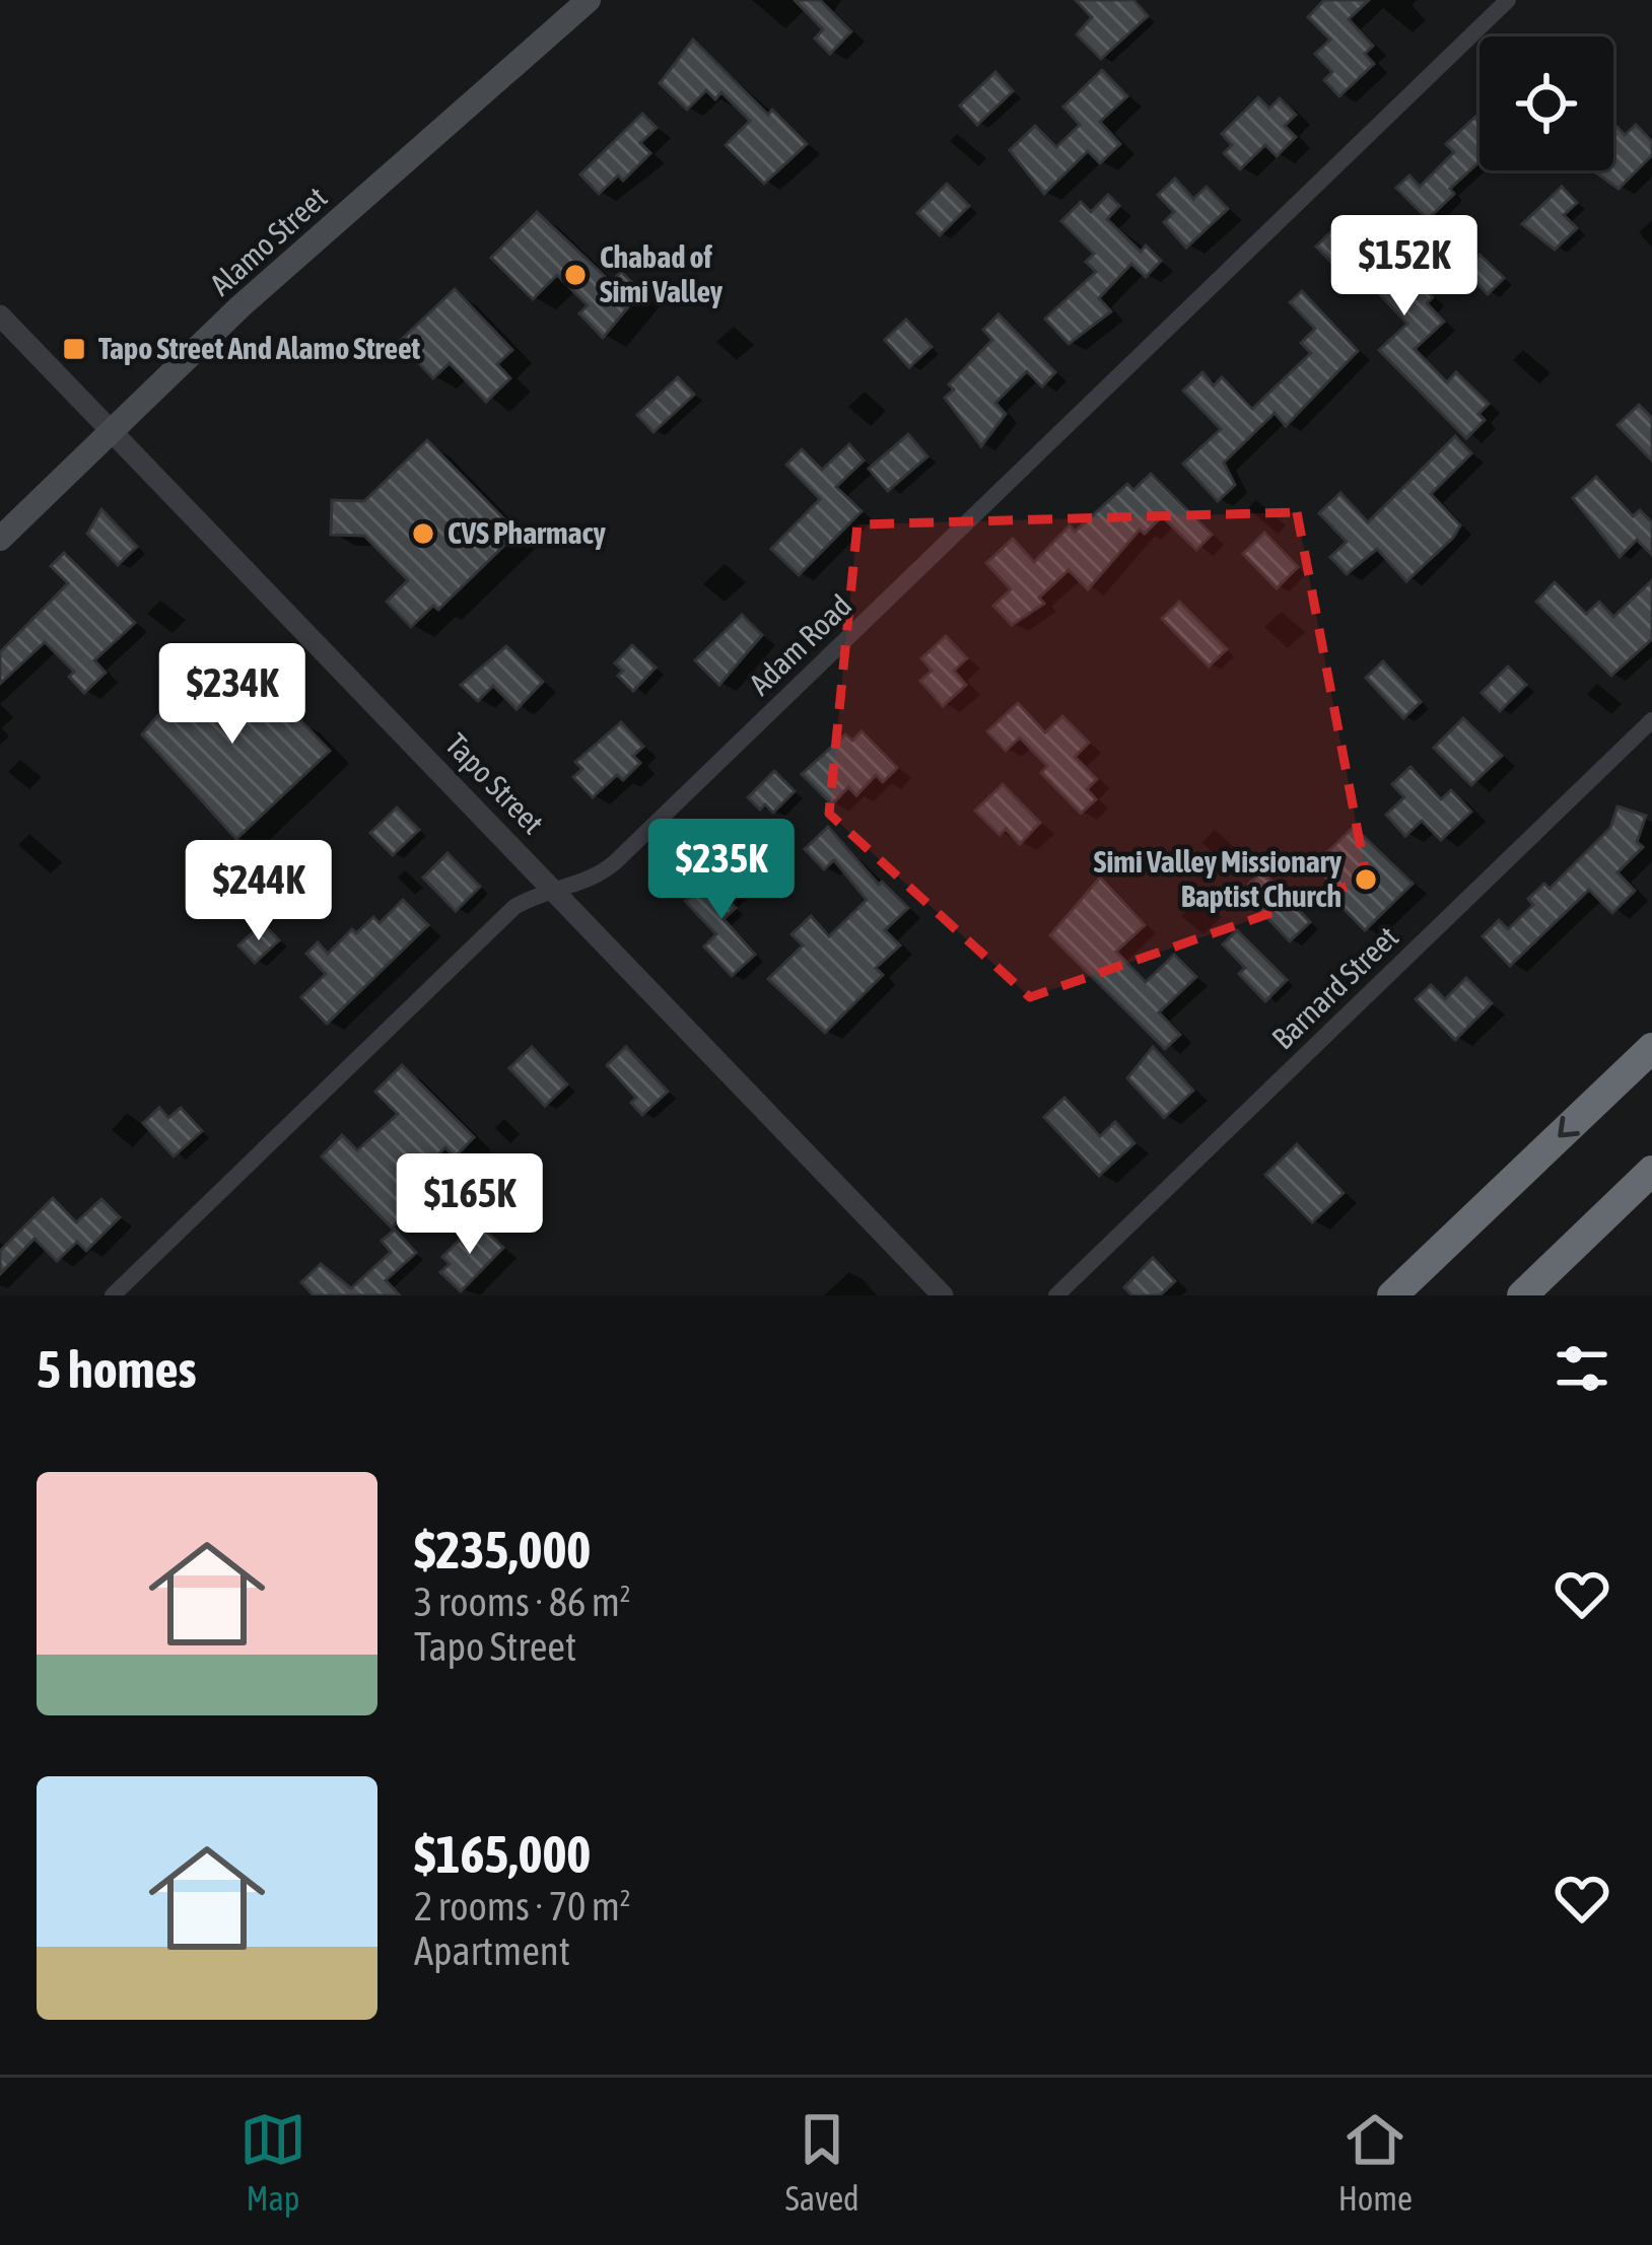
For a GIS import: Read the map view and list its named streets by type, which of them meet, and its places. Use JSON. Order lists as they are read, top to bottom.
{
  "streets": {
    "main road": ["Alamo Street"],
    "street": ["Adam Road", "Tapo Street", "Barnard Street"]
  },
  "crossings": [
    ["Alamo Street", "Tapo Street"],
    ["Adam Road", "Tapo Street"]
  ],
  "places": {
    "other": ["Chabad of Simi Valley", "CVS Pharmacy", "Simi Valley Missionary Baptist Church"],
    "transit": ["Tapo Street And Alamo Street"]
  },
  "page": {
    "price": [
      "$152K",
      "$234K",
      "$235K",
      "$244K",
      "$165K"
    ],
    "heading": "5 homes",
    "list": [
      {
        "name": "$235,000",
        "note": "3 rooms · 86 m² · Tapo Street"
      },
      {
        "name": "$165,000",
        "note": "2 rooms · 70 m² · Apartment"
      }
    ],
    "tabs": ["Map", "Saved", "Home"]
  }
}
